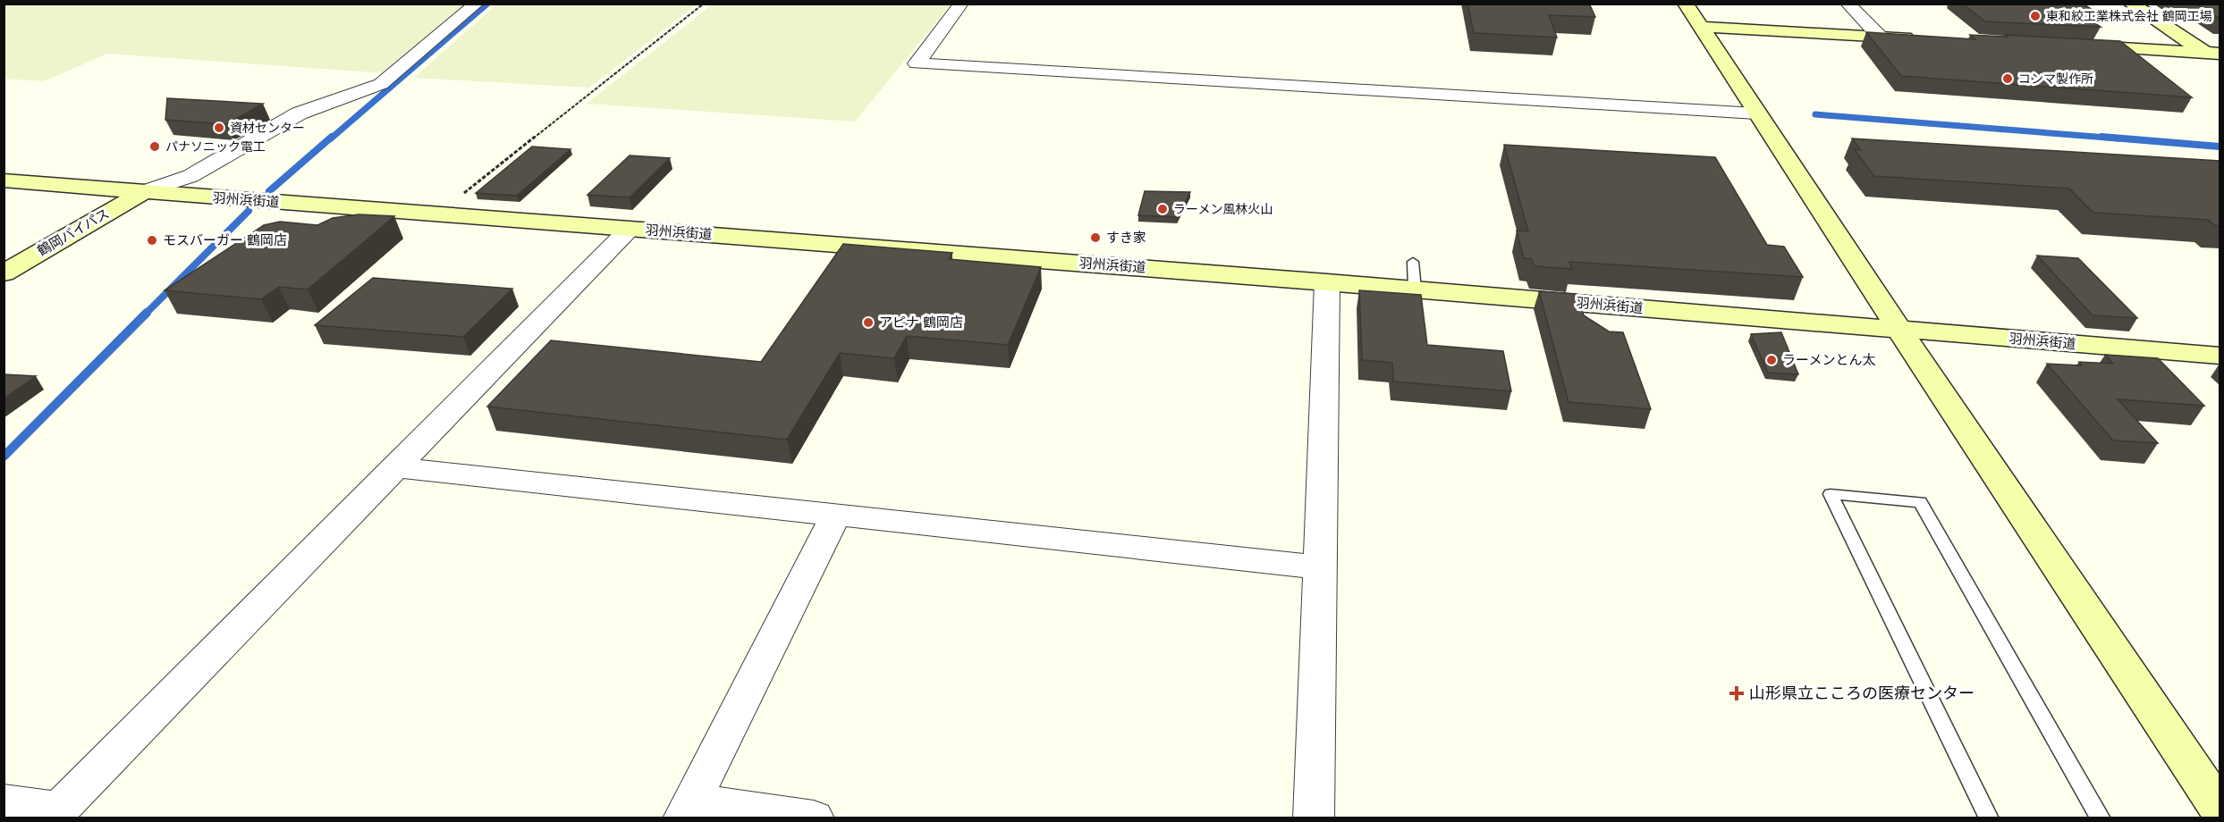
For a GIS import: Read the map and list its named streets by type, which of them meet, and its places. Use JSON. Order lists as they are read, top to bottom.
{
  "streets": {
    "main road": ["羽州浜街道", "鶴岡バイパス"]
  },
  "crossings": [
    ["羽州浜街道", "鶴岡バイパス"]
  ],
  "places": {
    "other": [
      "東和絞工業株式会社 鶴岡工場",
      "コンマ製作所",
      "資材センター",
      "パナソニック電工",
      "ラーメン風林火山",
      "すき家",
      "モスバーガー 鶴岡店",
      "アピナ 鶴岡店",
      "ラーメンとん太"
    ],
    "health": ["山形県立こころの医療センター"]
  }
}
